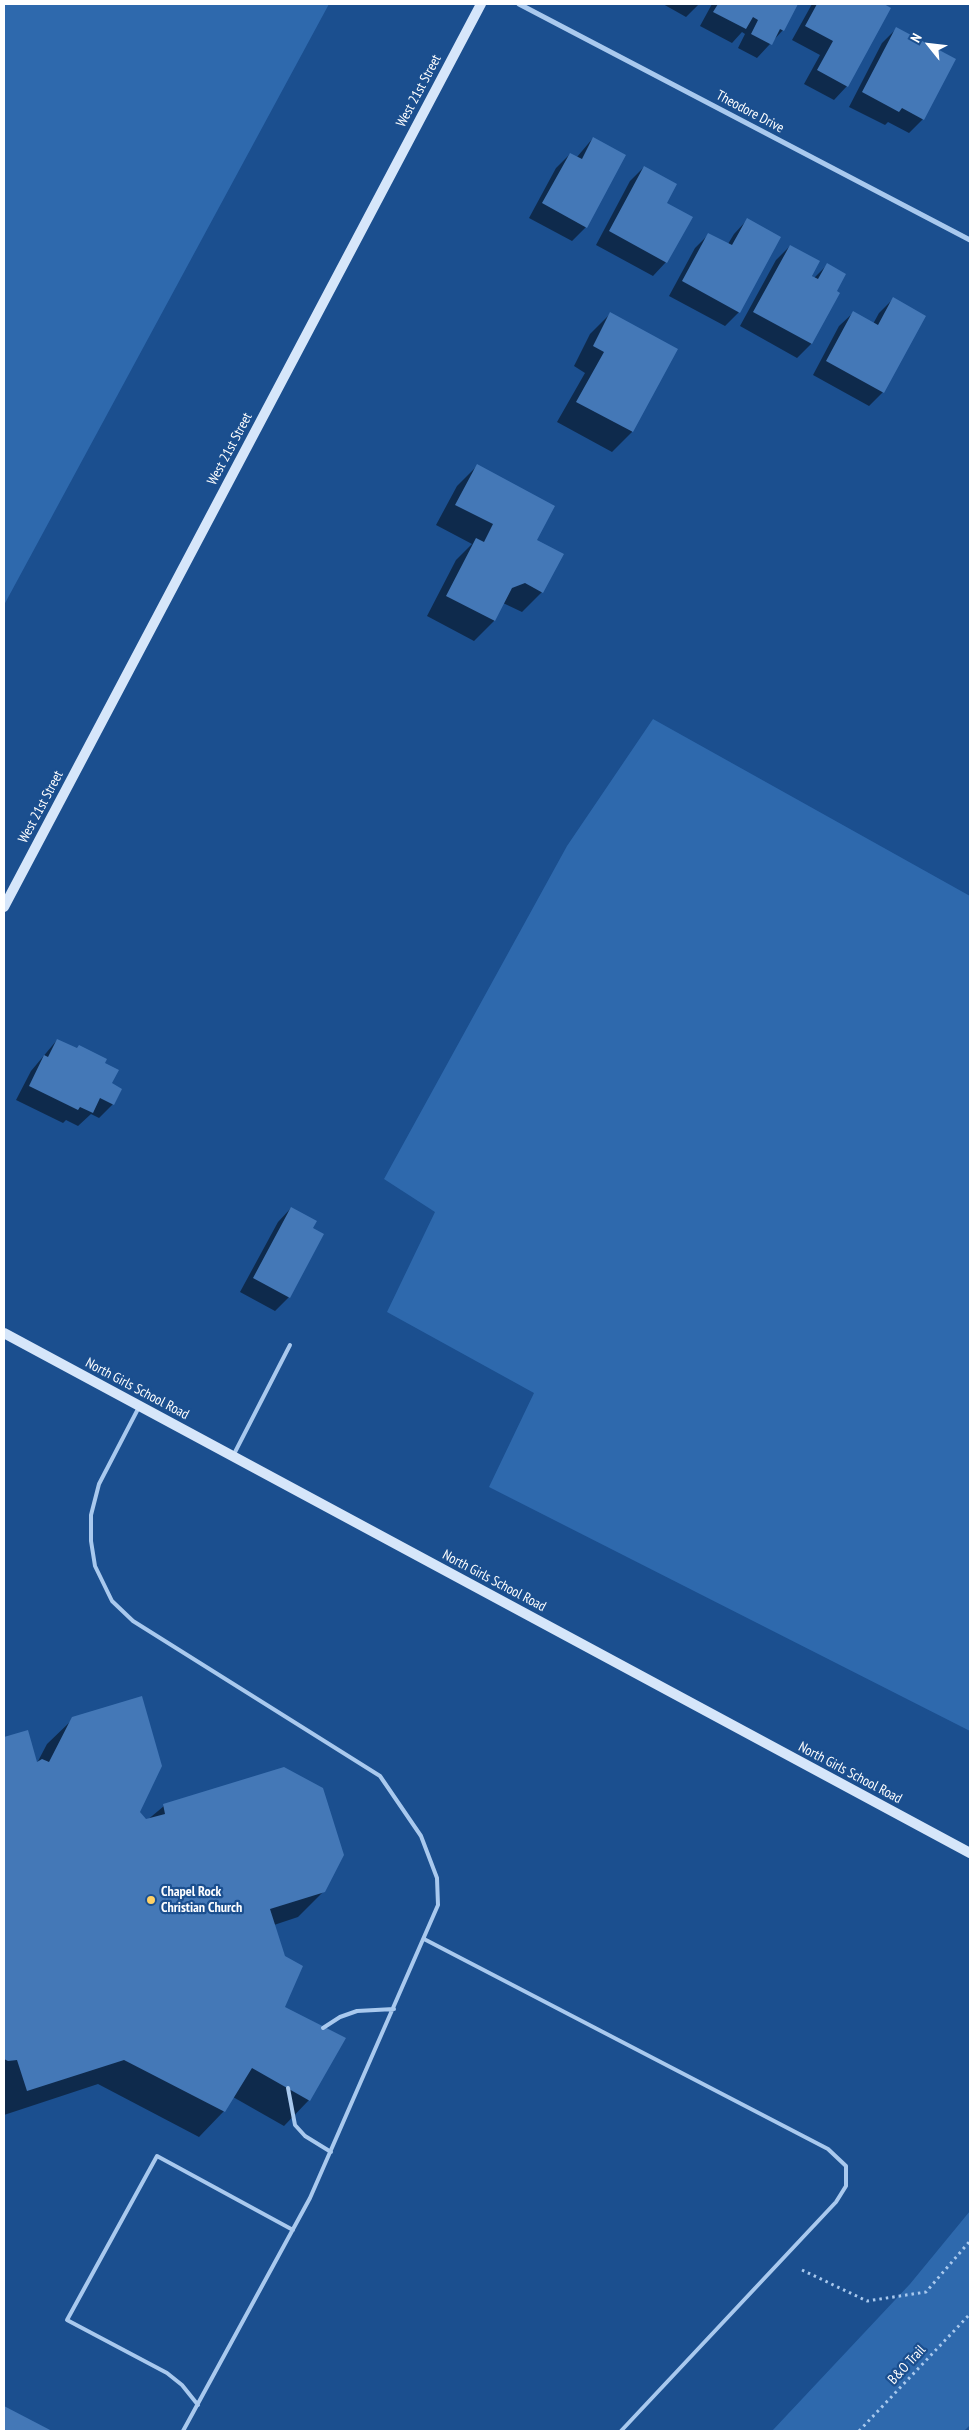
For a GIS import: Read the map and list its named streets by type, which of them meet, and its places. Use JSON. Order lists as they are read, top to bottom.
{
  "streets": {
    "main road": ["West 21st Street", "North Girls School Road"],
    "street": ["Theodore Drive"],
    "path": ["B&O Trail"]
  },
  "places": ["Chapel Rock Christian Church"],
  "north": "top left"
}
